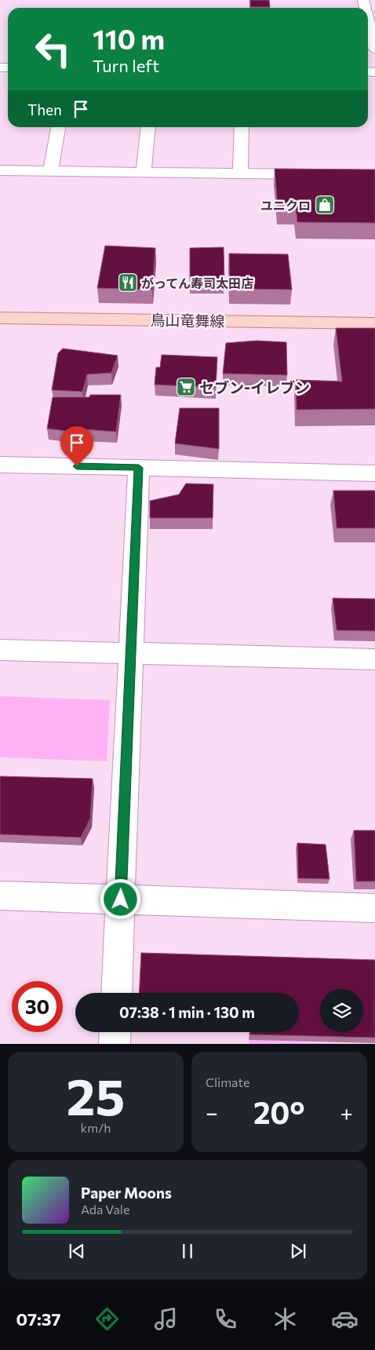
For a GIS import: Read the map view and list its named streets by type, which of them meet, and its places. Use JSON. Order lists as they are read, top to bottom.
{
  "streets": {
    "main road": ["鳥山竜舞線"]
  },
  "places": {
    "shop": ["ユニクロ"],
    "restaurant": ["がってん寿司太田店"],
    "supermarket": ["セブン-イレブン"]
  },
  "page": {
    "turn": ["110 m", "Turn left"],
    "then": "Then",
    "limit": "30",
    "trip": "07:38 · 1 min · 130 m",
    "tile": [
      ["25", "km/h"],
      "Climate"
    ],
    "heat": ["−", "20°", "+"],
    "song": ["Paper Moons", "Ada Vale"],
    "tabs": "07:37"
  }
}
